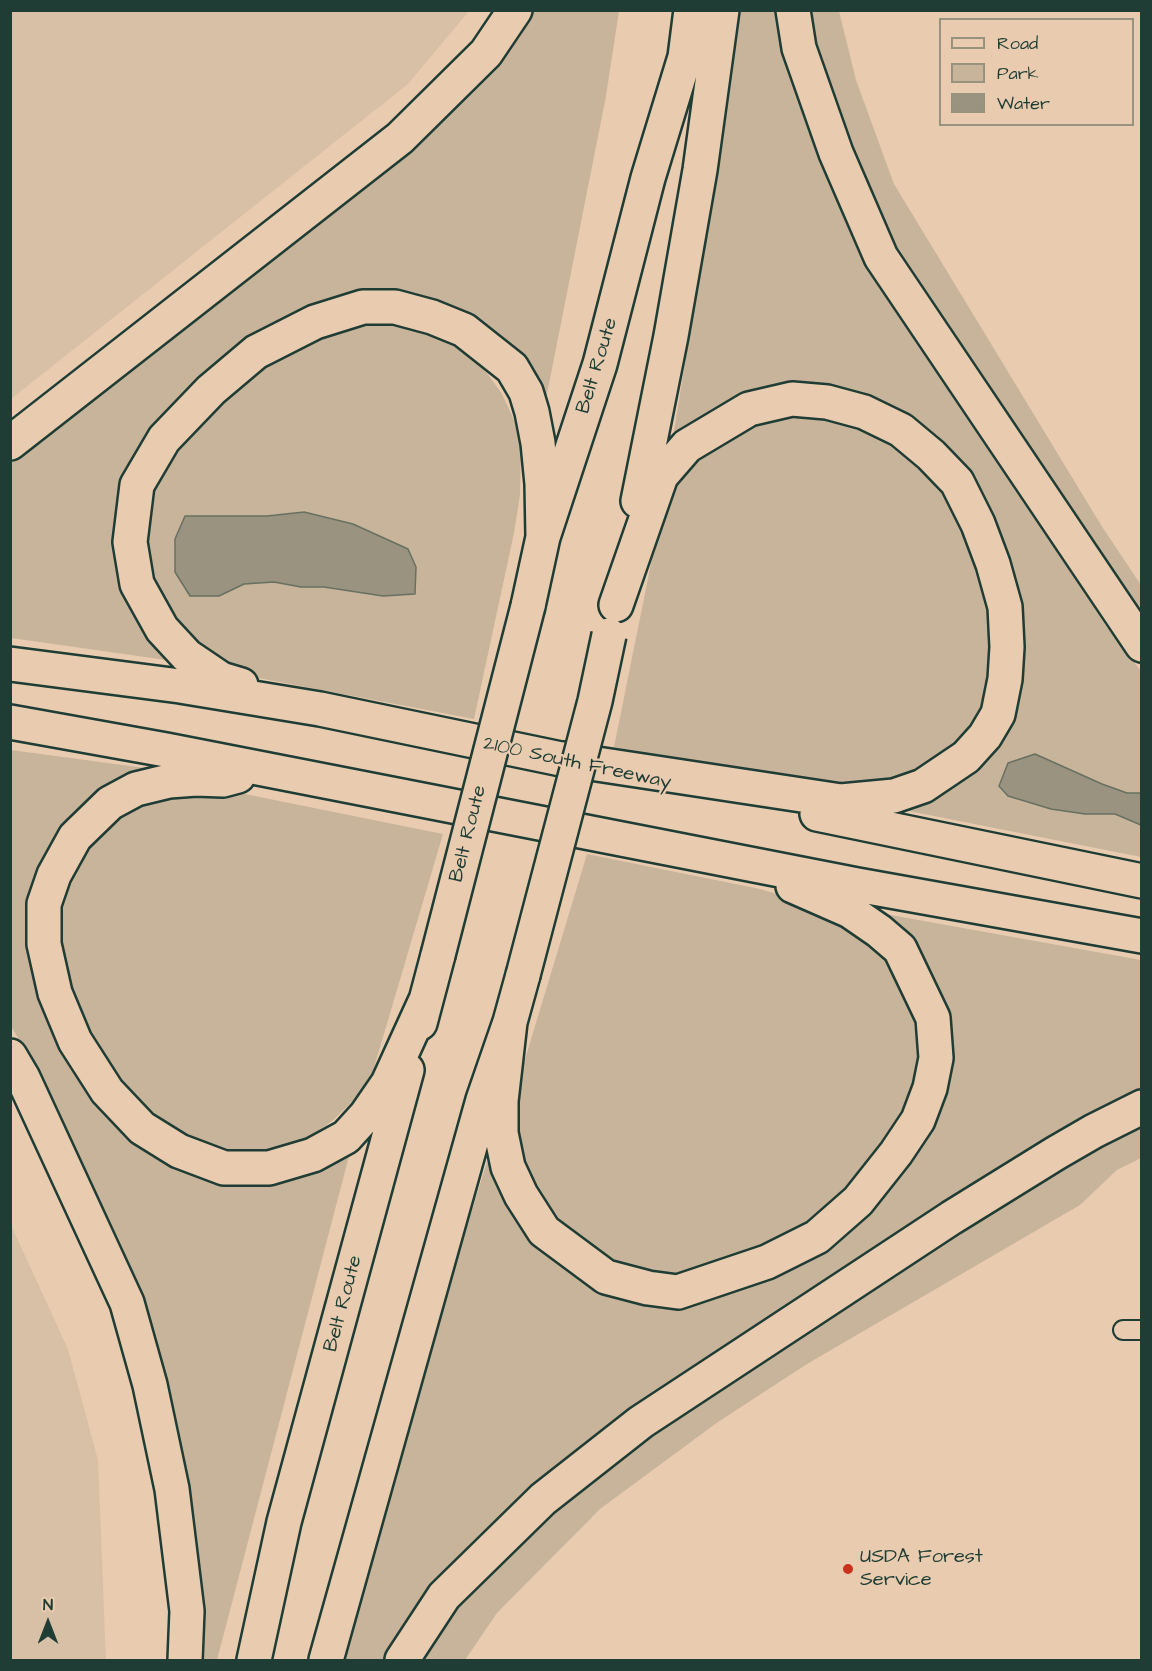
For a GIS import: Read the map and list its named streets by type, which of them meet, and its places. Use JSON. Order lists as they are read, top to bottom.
{
  "streets": {
    "highway": ["Belt Route", "2100 South Freeway"]
  },
  "places": ["USDA Forest Service"],
  "legend": ["Road", "Park", "Water"],
  "north": "top"
}
